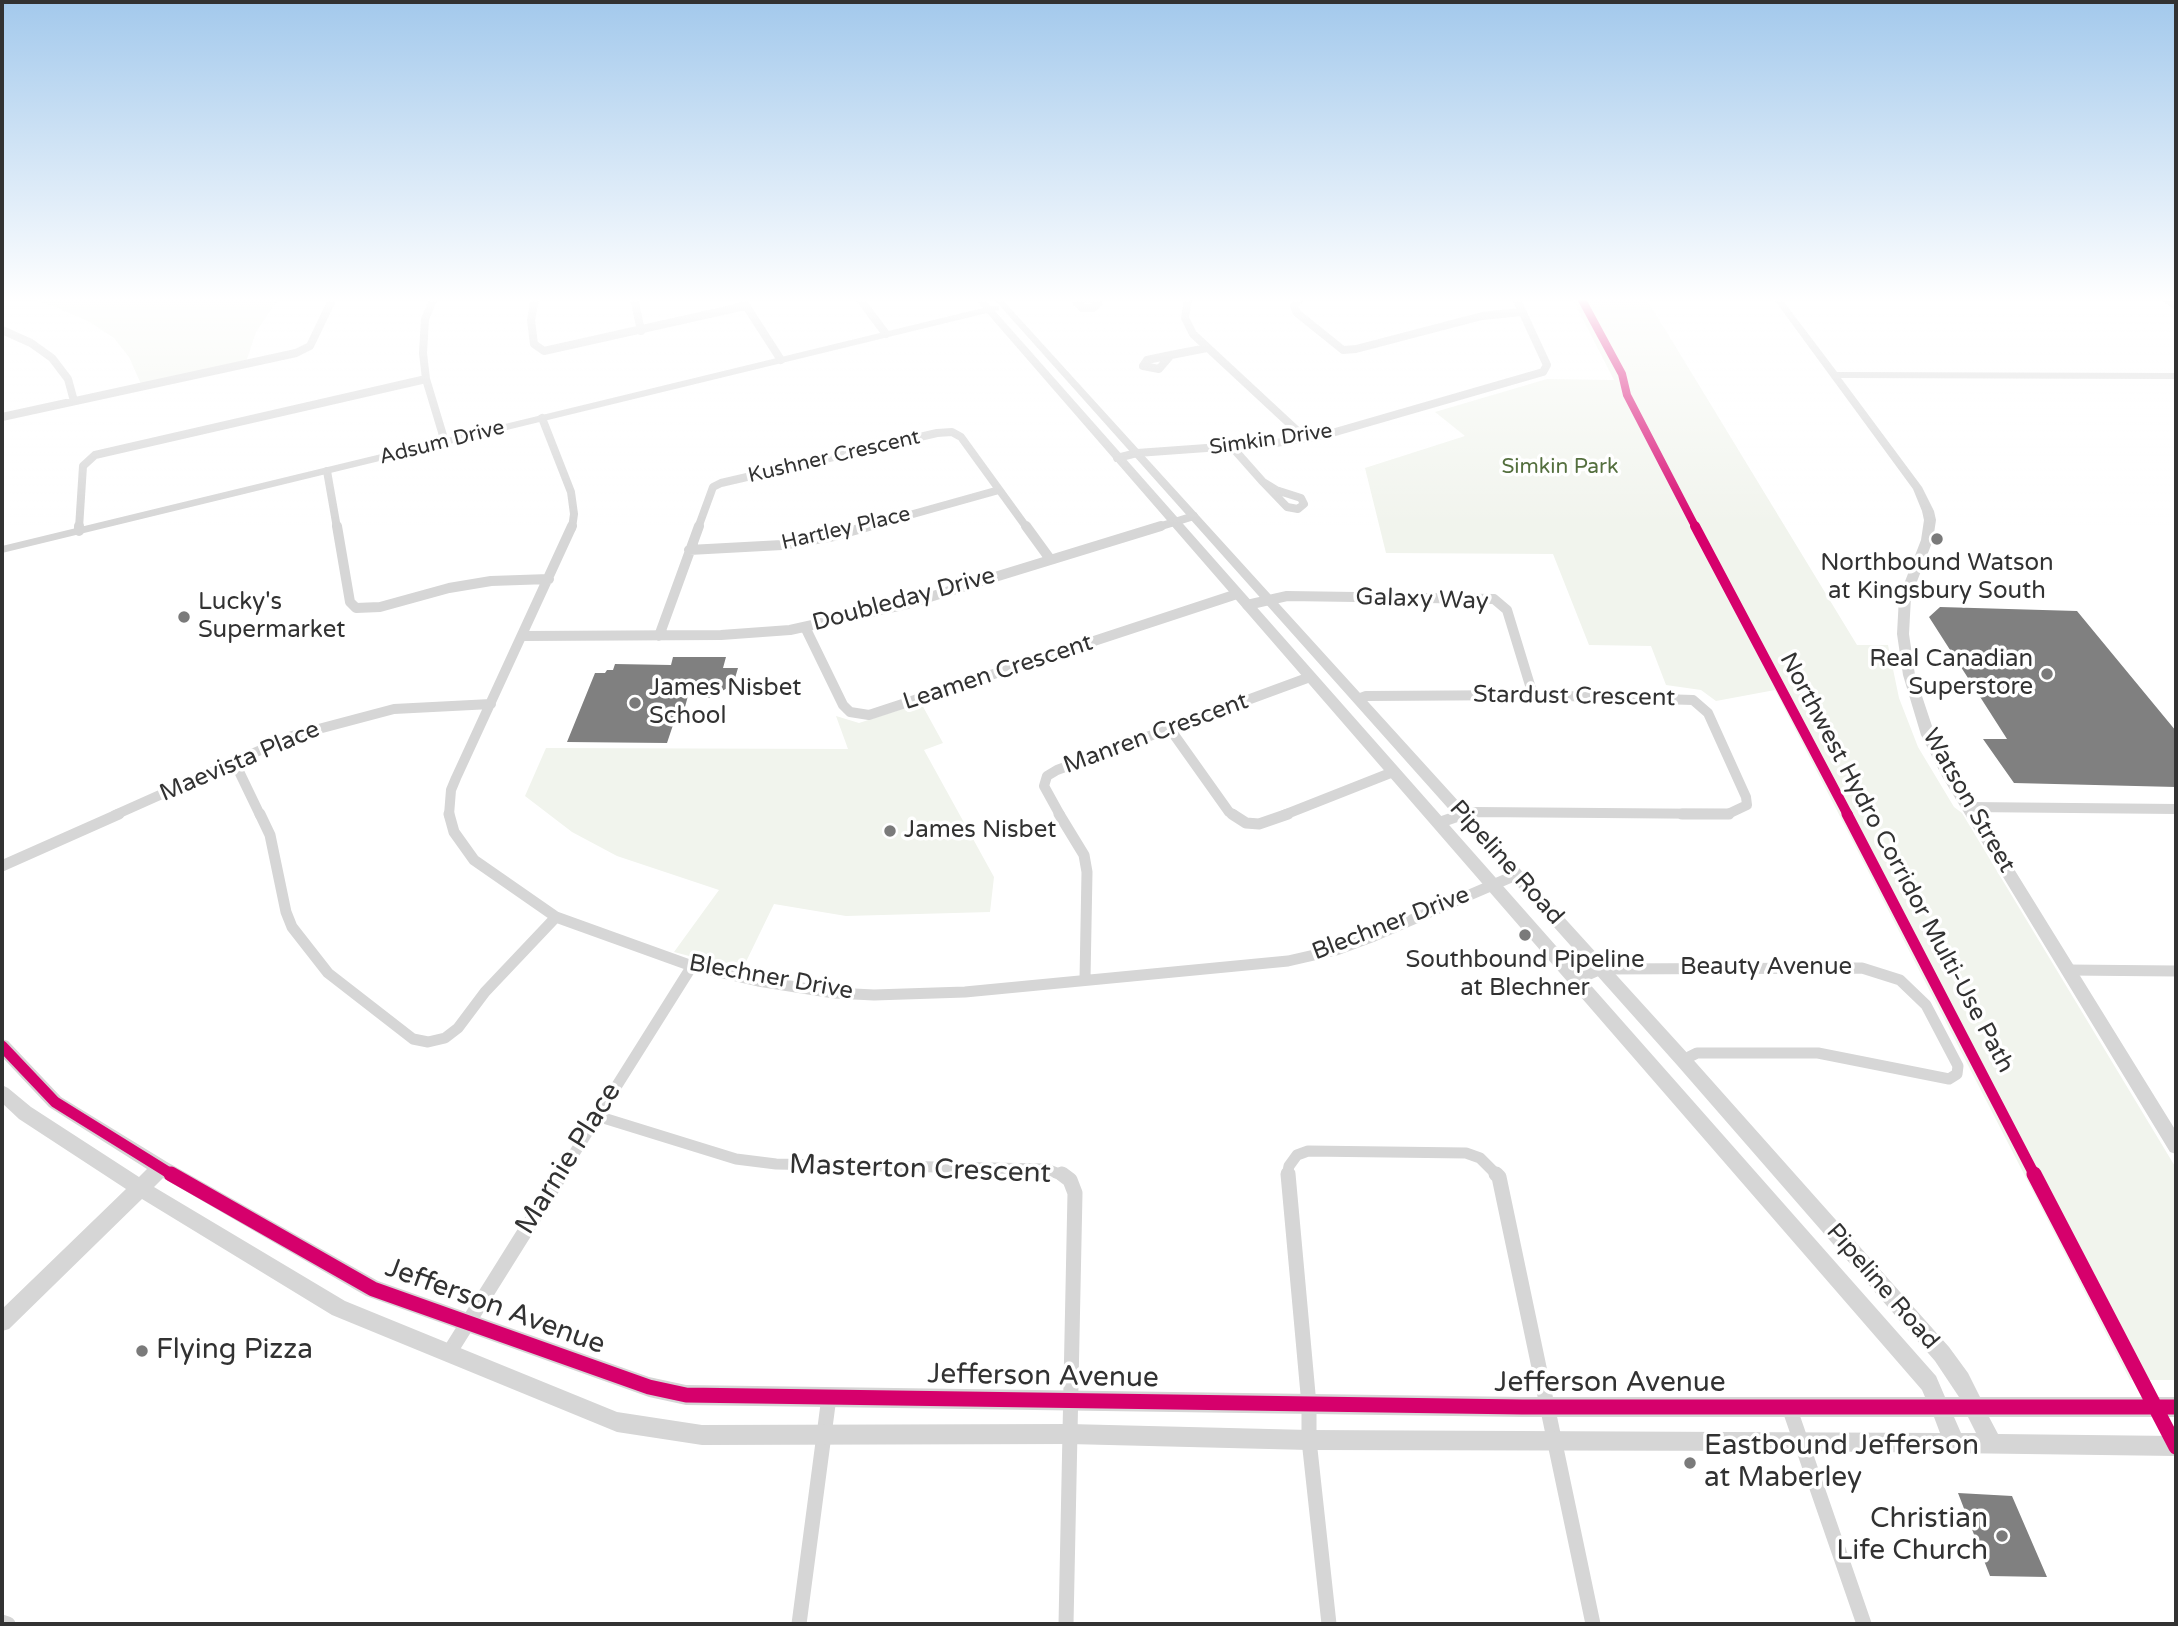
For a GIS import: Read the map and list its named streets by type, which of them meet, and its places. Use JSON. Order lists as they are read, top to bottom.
{
  "streets": {
    "street": [
      "Simkin Drive",
      "Adsum Drive",
      "Kushner Crescent",
      "Hartley Place",
      "Doubleday Drive",
      "Galaxy Way",
      "Leamen Crescent",
      "Stardust Crescent",
      "Manren Crescent",
      "Maevista Place",
      "Watson Street",
      "Pipeline Road",
      "Blechner Drive",
      "Beauty Avenue",
      "Marnie Place",
      "Masterton Crescent",
      "Jefferson Avenue"
    ],
    "cycle path": ["Northwest Hydro Corridor Multi-Use Path"]
  },
  "crossings": [
    ["Simkin Drive", "Pipeline Road"],
    ["Adsum Drive", "Blechner Drive"],
    ["Kushner Crescent", "Hartley Place"],
    ["Kushner Crescent", "Doubleday Drive"],
    ["Doubleday Drive", "Leamen Crescent"],
    ["Doubleday Drive", "Pipeline Road"],
    ["Doubleday Drive", "Blechner Drive"],
    ["Galaxy Way", "Leamen Crescent"],
    ["Galaxy Way", "Stardust Crescent"],
    ["Galaxy Way", "Pipeline Road"],
    ["Leamen Crescent", "Pipeline Road"],
    ["Stardust Crescent", "Pipeline Road"],
    ["Manren Crescent", "Pipeline Road"],
    ["Manren Crescent", "Blechner Drive"],
    ["Maevista Place", "Blechner Drive"],
    ["Pipeline Road", "Blechner Drive"],
    ["Pipeline Road", "Beauty Avenue"],
    ["Pipeline Road", "Jefferson Avenue"],
    ["Blechner Drive", "Marnie Place"],
    ["Marnie Place", "Masterton Crescent"],
    ["Marnie Place", "Jefferson Avenue"],
    ["Masterton Crescent", "Jefferson Avenue"]
  ],
  "parks": ["Simkin Park"],
  "places": [
    "Northbound Watson at Kingsbury South",
    "Lucky's Supermarket",
    "Real Canadian Superstore",
    "James Nisbet School",
    "James Nisbet",
    "Southbound Pipeline at Blechner",
    "Flying Pizza",
    "Eastbound Jefferson at Maberley",
    "Christian Life Church"
  ]
}
